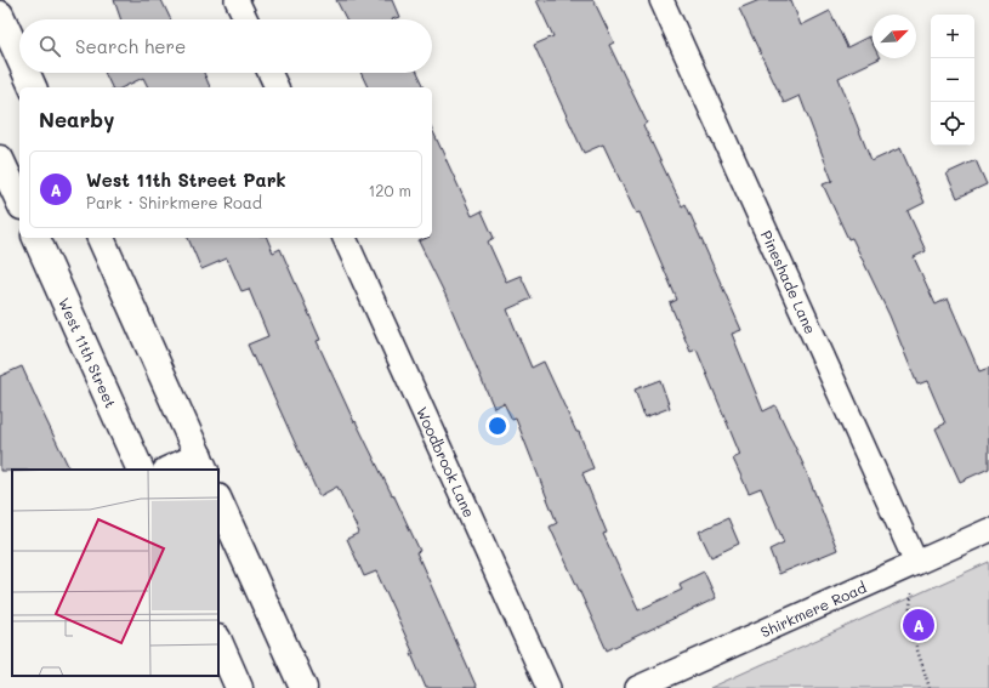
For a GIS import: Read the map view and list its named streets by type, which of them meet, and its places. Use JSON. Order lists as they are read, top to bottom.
{
  "streets": {
    "main road": ["West 11th Street"],
    "street": ["Pineshade Lane", "Woodbrook Lane", "Shirkmere Road"]
  },
  "crossings": [
    ["Pineshade Lane", "Shirkmere Road"]
  ],
  "north": "top right",
  "page": {
    "map_buttons": ["+", "−"],
    "search": "Search here",
    "heading": "Nearby",
    "list": [
      {
        "mark": "A",
        "name": "West 11th Street Park",
        "note": "Park · Shirkmere Road",
        "value": "120 m"
      }
    ],
    "pins": "A"
  }
}
